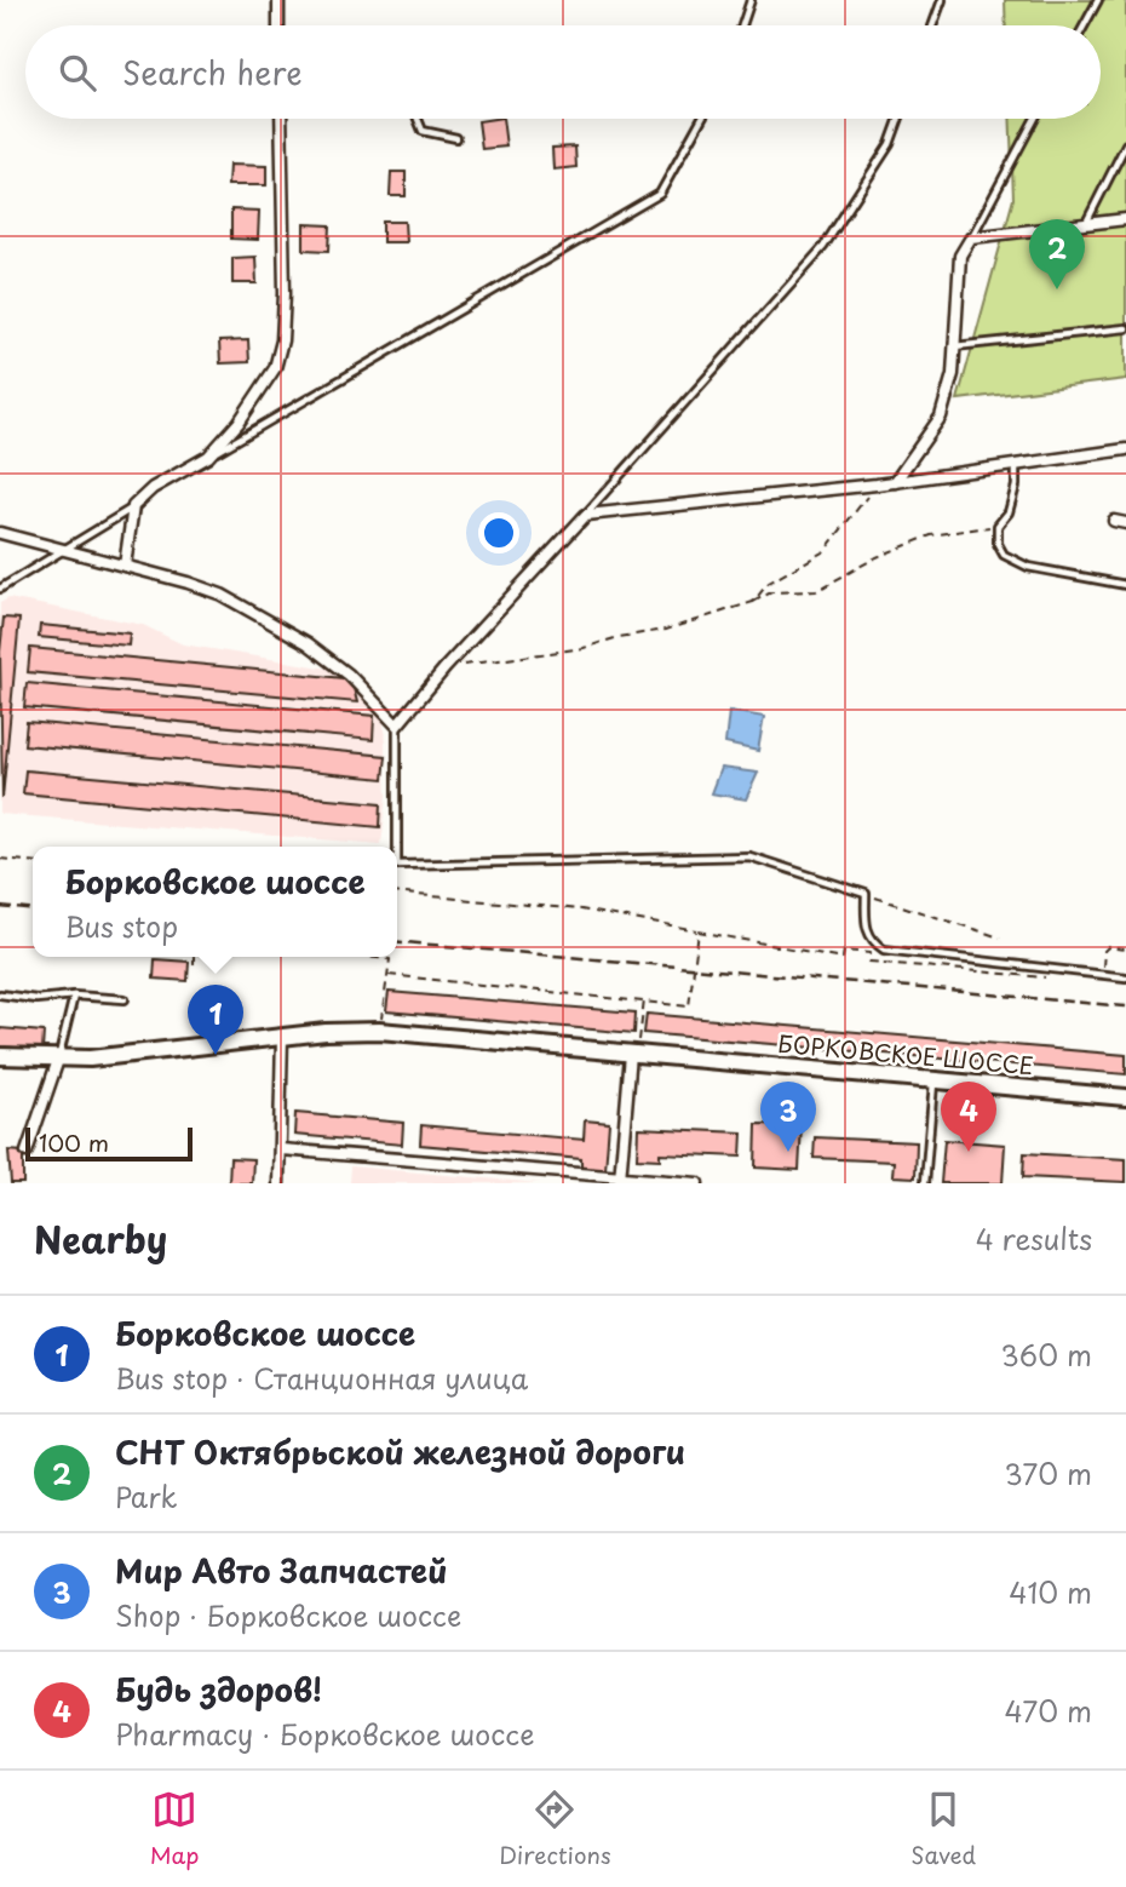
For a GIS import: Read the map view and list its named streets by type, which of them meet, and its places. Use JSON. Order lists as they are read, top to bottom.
{
  "streets": {
    "main road": ["БОРКОВСКОЕ ШОССЕ"]
  },
  "scale_bar": "100 m",
  "page": {
    "search": "Search here",
    "pins": [
      "2",
      "1",
      "3",
      "4"
    ],
    "popup": ["Борковское шоссе", "Bus stop"],
    "scale": "100 m",
    "heading": ["Nearby", "4 results"],
    "list": [
      {
        "mark": "1",
        "name": "Борковское шоссе",
        "note": "Bus stop · Станционная улица",
        "value": "360 m"
      },
      {
        "mark": "2",
        "name": "СНТ Октябрьской железной дороги",
        "note": "Park",
        "value": "370 m"
      },
      {
        "mark": "3",
        "name": "Мир Авто Запчастей",
        "note": "Shop · Борковское шоссе",
        "value": "410 m"
      },
      {
        "mark": "4",
        "name": "Будь здоров!",
        "note": "Pharmacy · Борковское шоссе",
        "value": "470 m"
      }
    ],
    "nav": ["Map", "Directions", "Saved"]
  }
}
